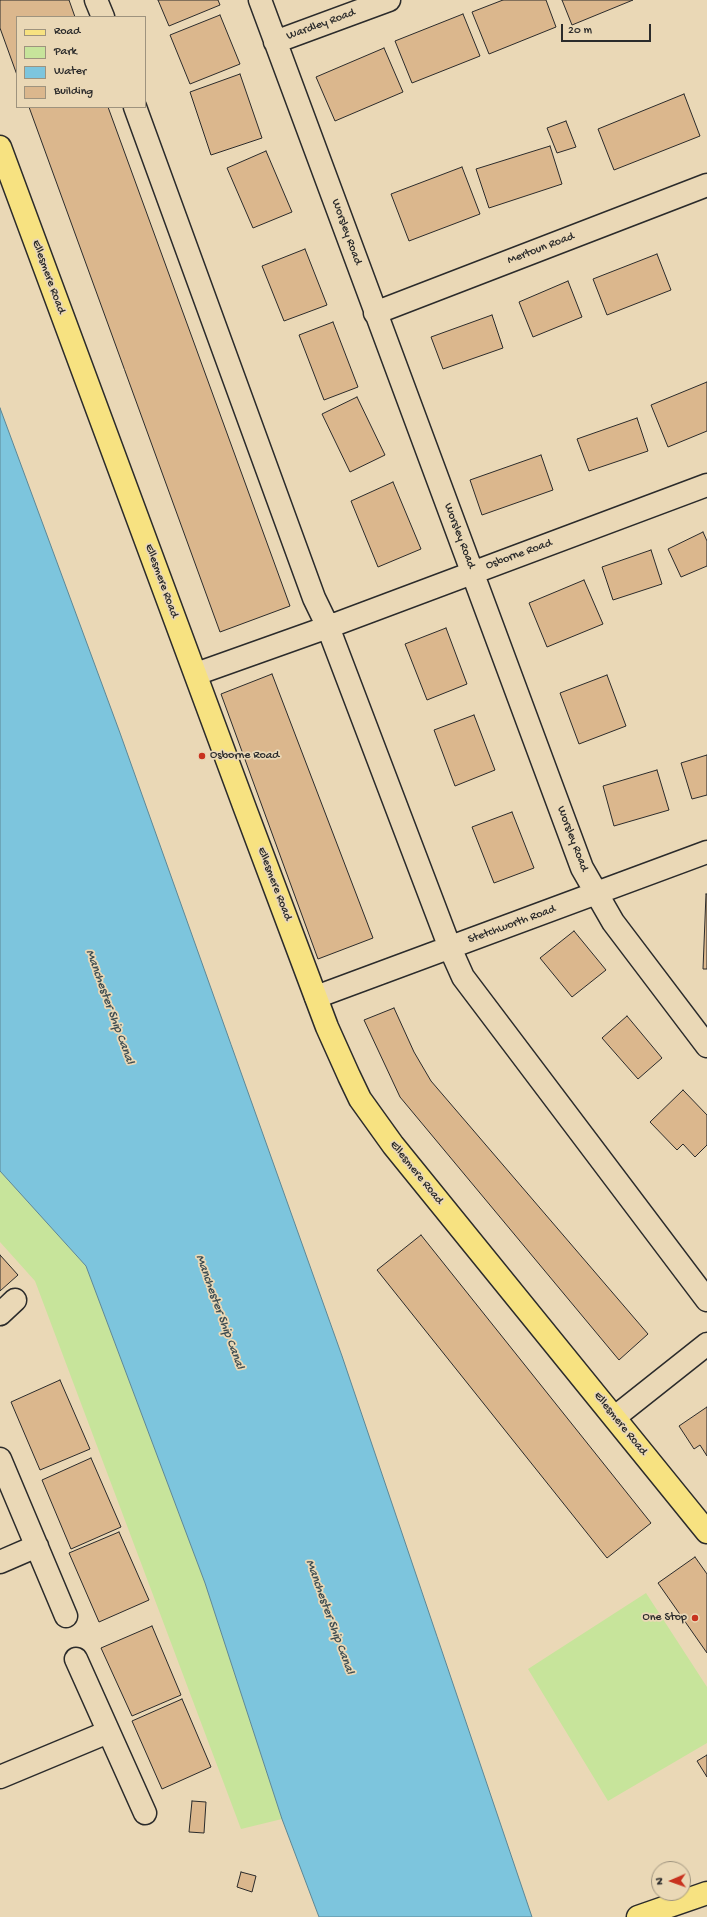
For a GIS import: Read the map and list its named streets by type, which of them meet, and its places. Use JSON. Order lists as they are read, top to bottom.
{
  "streets": {
    "main road": ["Ellesmere Road"],
    "street": [
      "Wardley Road",
      "Worsley Road",
      "Mertoun Road",
      "Osborne Road",
      "Stetchworth Road"
    ]
  },
  "crossings": [
    ["Wardley Road", "Worsley Road"],
    ["Worsley Road", "Mertoun Road"],
    ["Worsley Road", "Osborne Road"],
    ["Worsley Road", "Stetchworth Road"],
    ["Ellesmere Road", "Osborne Road"],
    ["Ellesmere Road", "Stetchworth Road"]
  ],
  "water": ["Manchester Ship Canal"],
  "places": ["Osborne Road", "One Stop"],
  "legend": [
    "Road",
    "Park",
    "Water",
    "Building"
  ],
  "scale_bar": "20 m",
  "north": "left"
}
